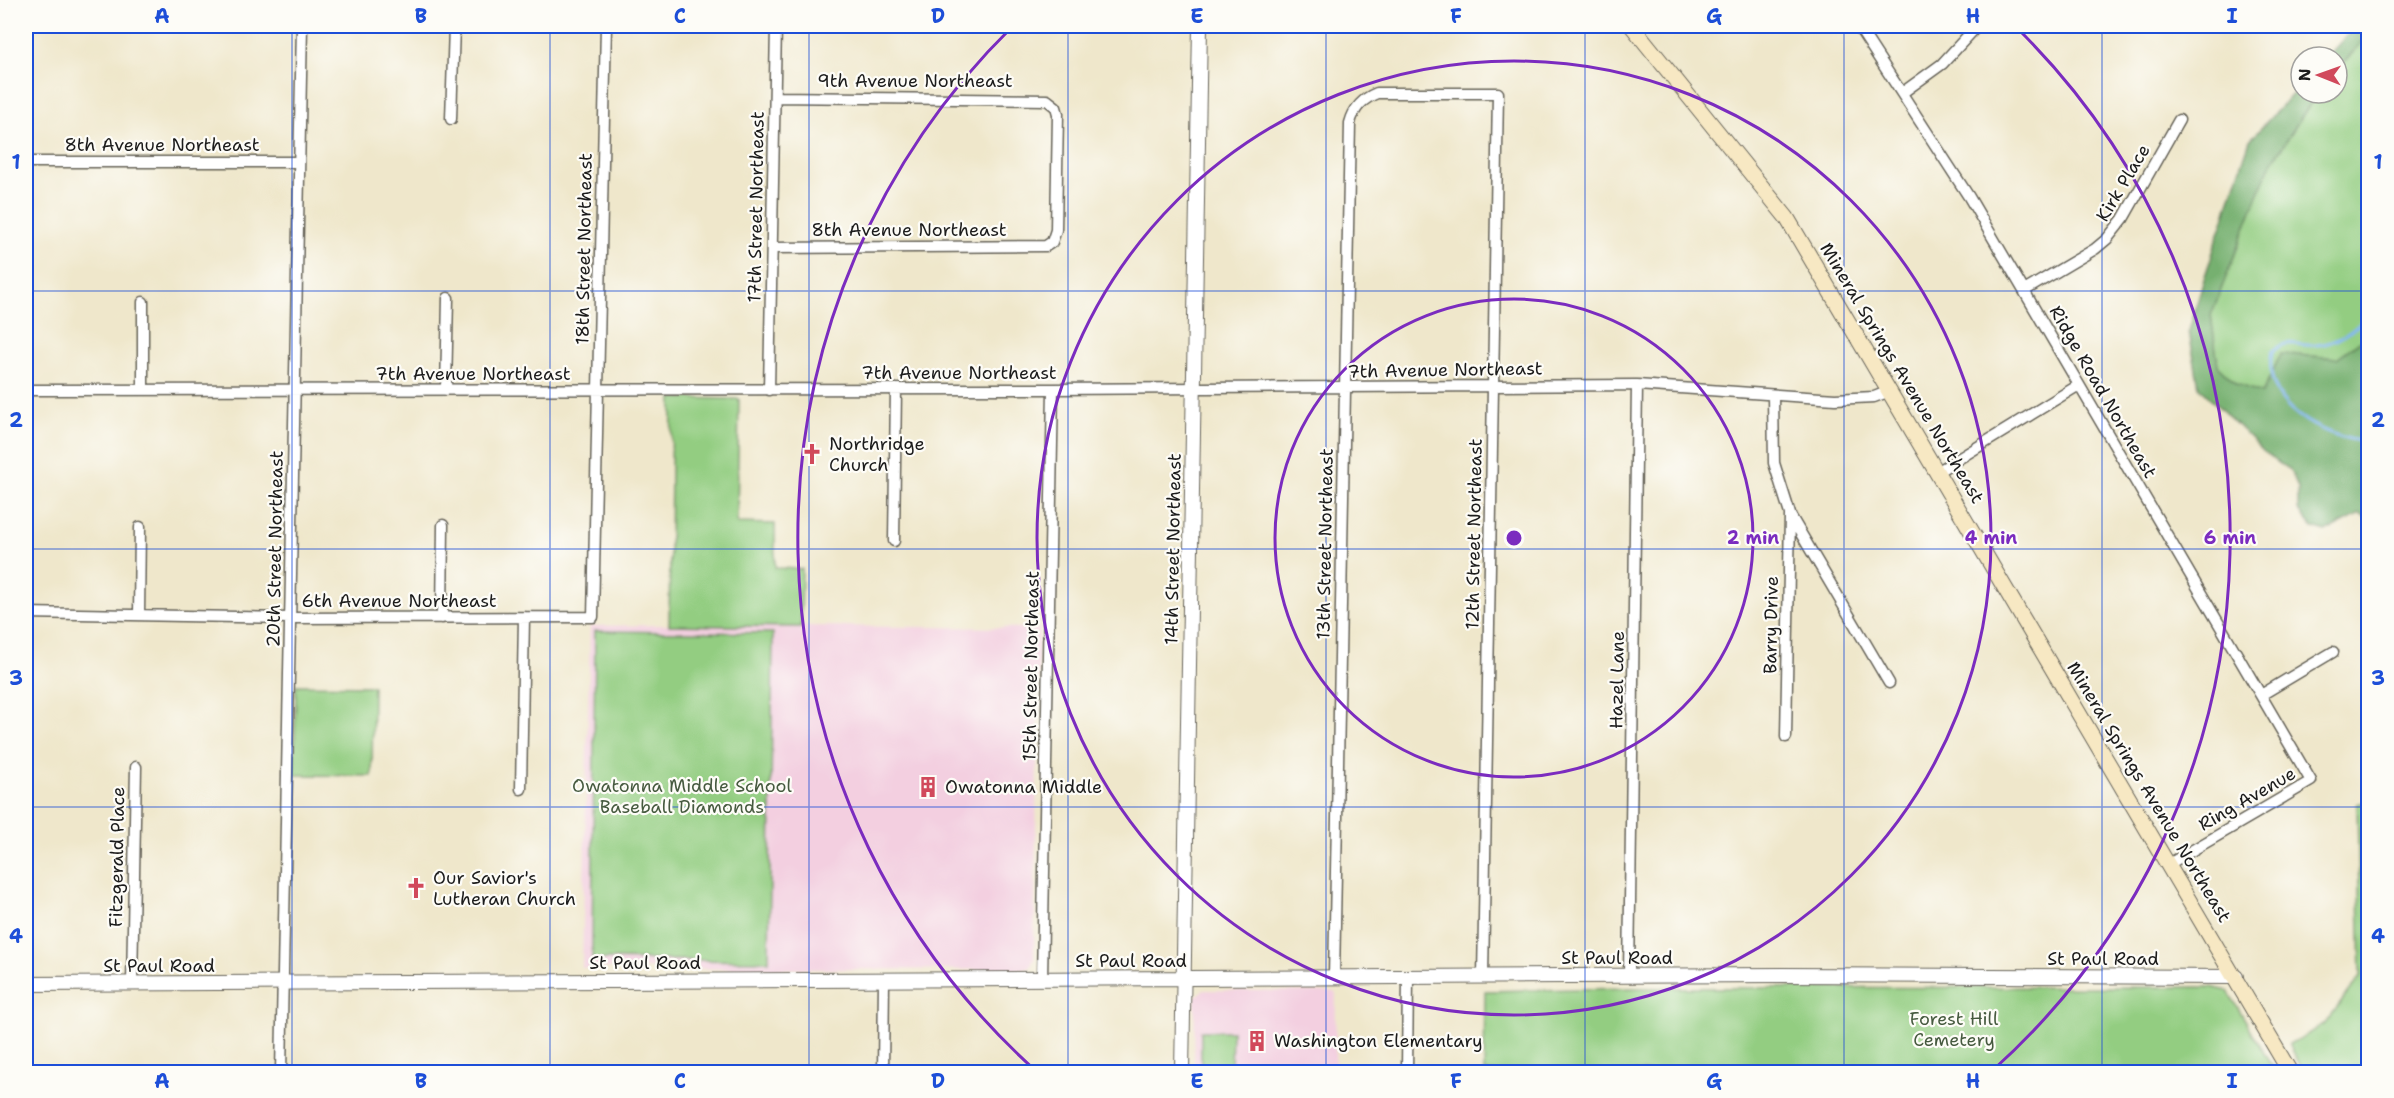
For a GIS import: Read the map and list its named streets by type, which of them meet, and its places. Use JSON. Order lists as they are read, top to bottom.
{
  "streets": {
    "main road": ["Mineral Springs Avenue Northeast"],
    "street": [
      "9th Avenue Northeast",
      "8th Avenue Northeast",
      "Kirk Place",
      "17th Street Northeast",
      "18th Street Northeast",
      "7th Avenue Northeast",
      "Ridge Road Northeast",
      "12th Street Northeast",
      "13th Street Northeast",
      "20th Street Northeast",
      "14th Street Northeast",
      "6th Avenue Northeast",
      "Barry Drive",
      "15th Street Northeast",
      "Hazel Lane",
      "Ring Avenue",
      "Fitzgerald Place",
      "St Paul Road"
    ]
  },
  "crossings": [
    ["9th Avenue Northeast", "8th Avenue Northeast"],
    ["9th Avenue Northeast", "17th Street Northeast"],
    ["8th Avenue Northeast", "17th Street Northeast"],
    ["8th Avenue Northeast", "20th Street Northeast"],
    ["Kirk Place", "Ridge Road Northeast"],
    ["17th Street Northeast", "7th Avenue Northeast"],
    ["18th Street Northeast", "7th Avenue Northeast"],
    ["18th Street Northeast", "6th Avenue Northeast"],
    ["7th Avenue Northeast", "Mineral Springs Avenue Northeast"],
    ["7th Avenue Northeast", "12th Street Northeast"],
    ["7th Avenue Northeast", "13th Street Northeast"],
    ["7th Avenue Northeast", "20th Street Northeast"],
    ["7th Avenue Northeast", "14th Street Northeast"],
    ["7th Avenue Northeast", "Barry Drive"],
    ["7th Avenue Northeast", "15th Street Northeast"],
    ["7th Avenue Northeast", "Hazel Lane"],
    ["Mineral Springs Avenue Northeast", "Ring Avenue"],
    ["Mineral Springs Avenue Northeast", "St Paul Road"],
    ["Ridge Road Northeast", "Ring Avenue"],
    ["12th Street Northeast", "13th Street Northeast"],
    ["12th Street Northeast", "St Paul Road"],
    ["13th Street Northeast", "St Paul Road"],
    ["20th Street Northeast", "6th Avenue Northeast"],
    ["20th Street Northeast", "St Paul Road"],
    ["14th Street Northeast", "St Paul Road"],
    ["15th Street Northeast", "St Paul Road"],
    ["Hazel Lane", "St Paul Road"],
    ["Fitzgerald Place", "St Paul Road"]
  ],
  "parks": ["Owatonna Middle School Baseball Diamonds", "Forest Hill Cemetery"],
  "places": {
    "church": ["Northridge Church", "Our Savior's Lutheran Church"],
    "building": ["Owatonna Middle", "Washington Elementary"]
  },
  "north": "left",
  "grid": {
    "columns": [
      "A",
      "B",
      "C",
      "D",
      "E",
      "F",
      "G",
      "H",
      "I"
    ],
    "rows": [
      "1",
      "2",
      "3",
      "4"
    ]
  },
  "rings": ["2 min", "4 min", "6 min"]
}
